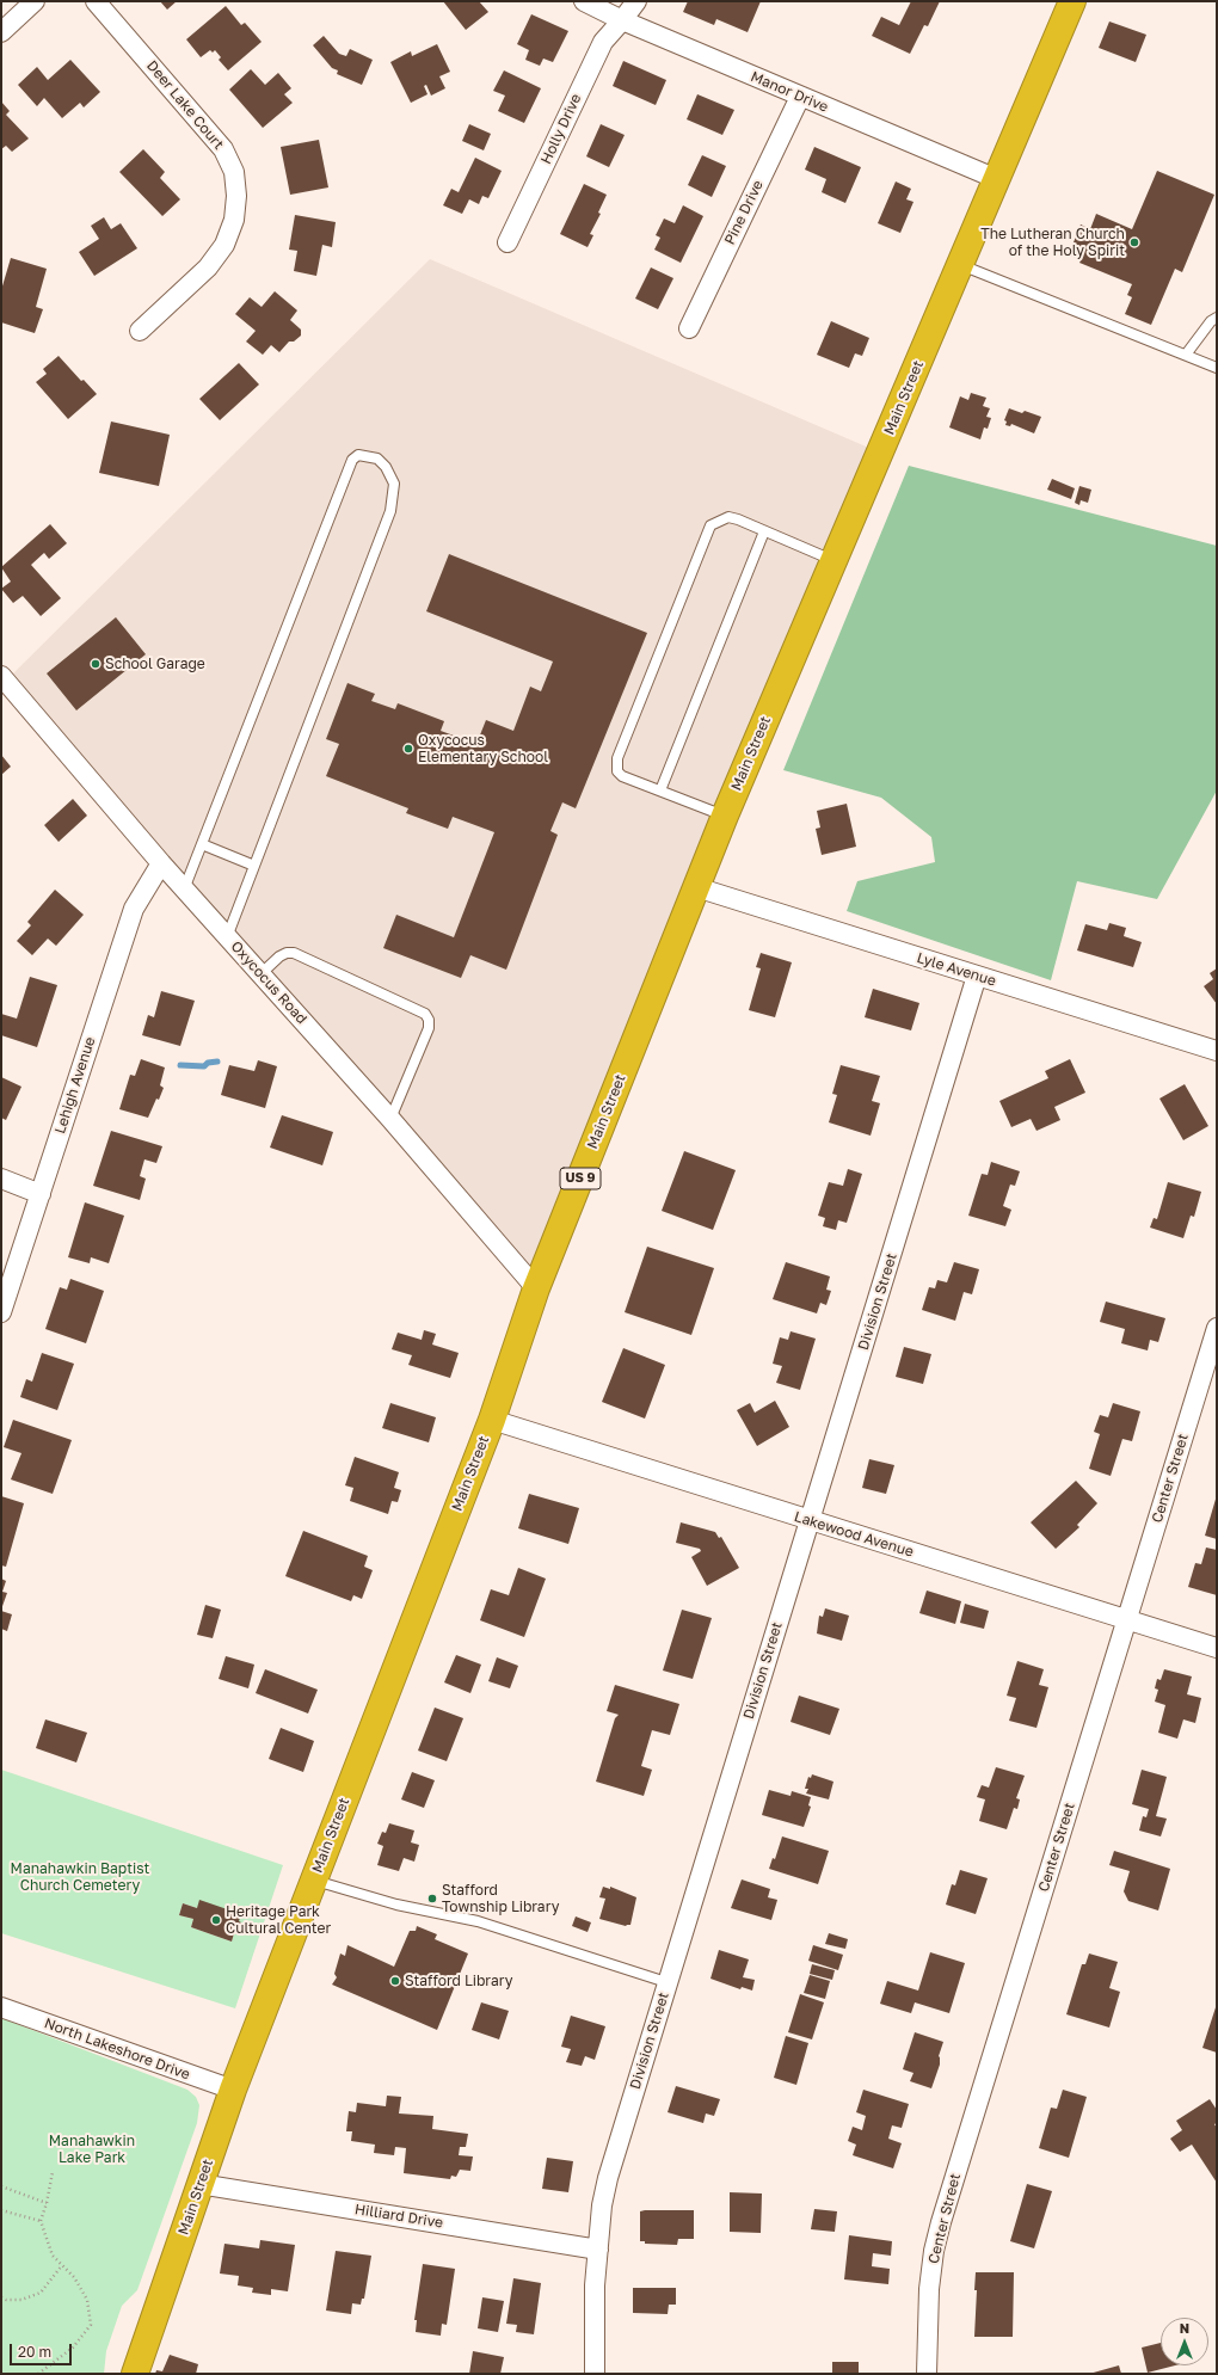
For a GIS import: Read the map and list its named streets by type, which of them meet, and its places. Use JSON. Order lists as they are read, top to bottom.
{
  "streets": {
    "highway": ["Main Street", "US 9"],
    "street": [
      "Manor Drive",
      "Deer Lake Court",
      "Holly Drive",
      "Pine Drive",
      "Lyle Avenue",
      "Oxycocus Road",
      "Lehigh Avenue",
      "Division Street",
      "Center Street",
      "Lakewood Avenue",
      "North Lakeshore Drive",
      "Hilliard Drive"
    ]
  },
  "crossings": [
    ["Manor Drive", "Holly Drive"],
    ["Manor Drive", "Pine Drive"],
    ["Manor Drive", "Main Street"],
    ["Main Street", "Lyle Avenue"],
    ["Main Street", "Oxycocus Road"],
    ["Main Street", "Lakewood Avenue"],
    ["Main Street", "North Lakeshore Drive"],
    ["Main Street", "Hilliard Drive"],
    ["Lyle Avenue", "Division Street"],
    ["Oxycocus Road", "Lehigh Avenue"],
    ["Division Street", "Lakewood Avenue"],
    ["Division Street", "Hilliard Drive"],
    ["Center Street", "Lakewood Avenue"]
  ],
  "parks": ["Manahawkin Baptist Church Cemetery", "Manahawkin Lake Park"],
  "places": [
    "The Lutheran Church of the Holy Spirit",
    "School Garage",
    "Oxycocus Elementary School",
    "Stafford Township Library",
    "Heritage Park Cultural Center",
    "Stafford Library"
  ],
  "scale_bar": "20 m",
  "north": "top"
}
